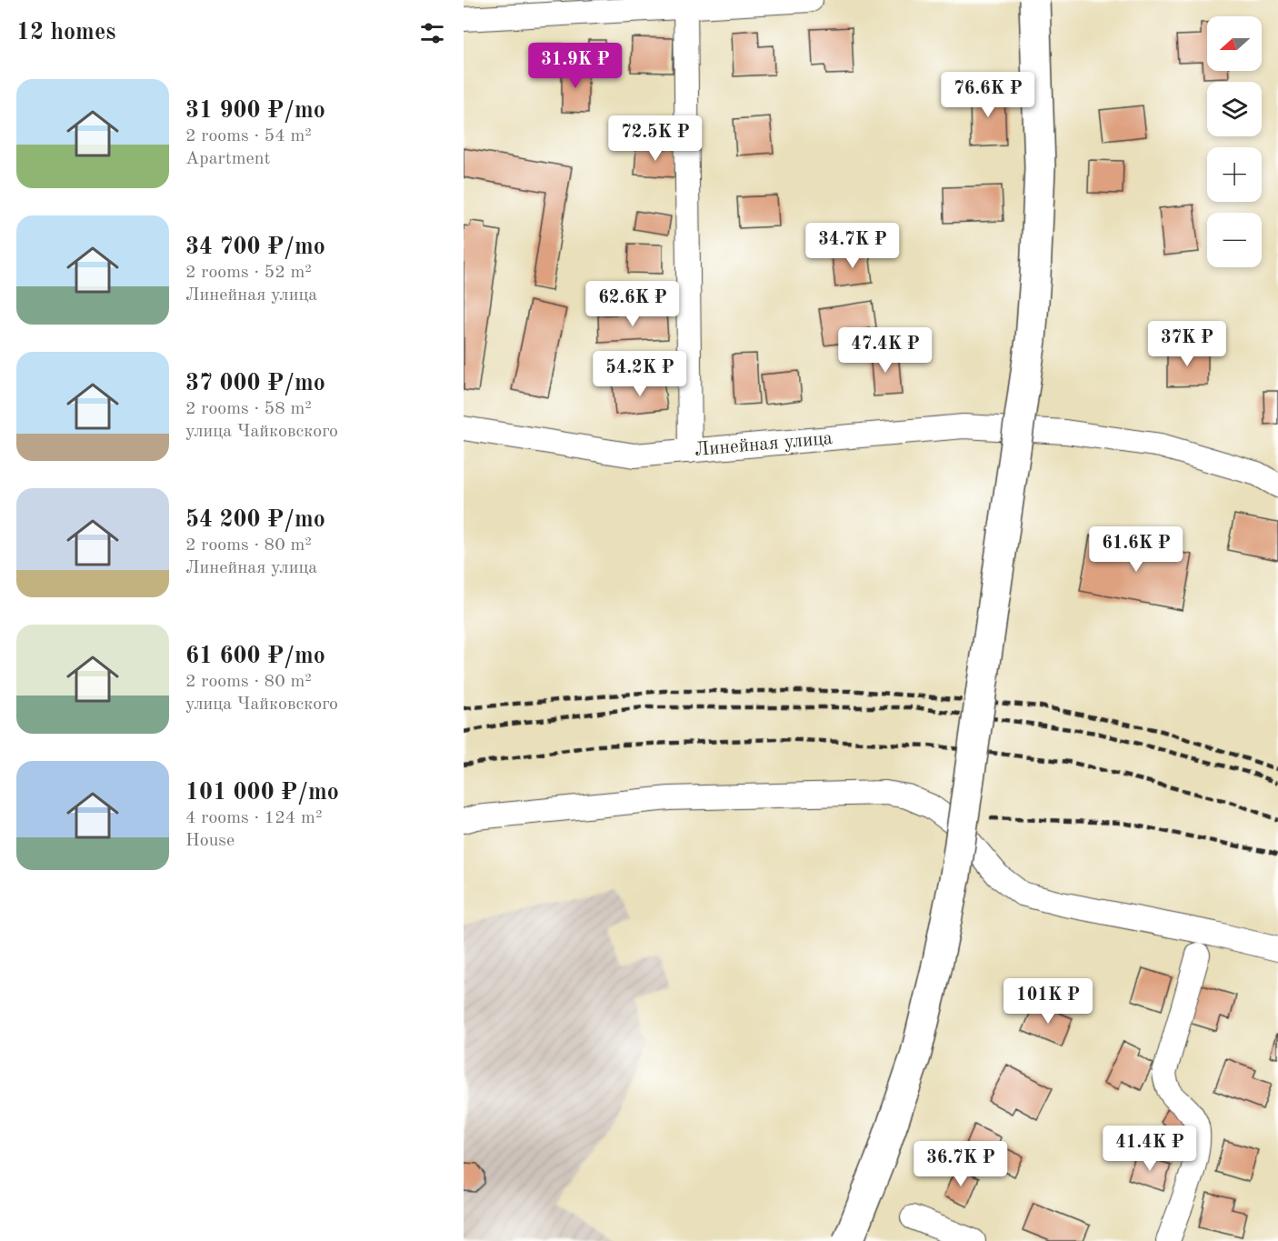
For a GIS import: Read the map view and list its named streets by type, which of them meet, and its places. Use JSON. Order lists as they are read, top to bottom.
{
  "streets": {
    "street": ["Линейная улица"]
  },
  "north": "left",
  "page": {
    "heading": "12 homes",
    "map_buttons": ["+", "−"],
    "price": [
      "31.9K ₽",
      "76.6K ₽",
      "72.5K ₽",
      "34.7K ₽",
      "62.6K ₽",
      "37K ₽",
      "47.4K ₽",
      "54.2K ₽",
      "61.6K ₽",
      "101K ₽",
      "41.4K ₽",
      "36.7K ₽"
    ],
    "list": [
      {
        "name": "31 900 ₽/mo",
        "note": "2 rooms · 54 m² · Apartment"
      },
      {
        "name": "34 700 ₽/mo",
        "note": "2 rooms · 52 m² · Линейная улица"
      },
      {
        "name": "37 000 ₽/mo",
        "note": "2 rooms · 58 m² · улица Чайковского"
      },
      {
        "name": "54 200 ₽/mo",
        "note": "2 rooms · 80 m² · Линейная улица"
      },
      {
        "name": "61 600 ₽/mo",
        "note": "2 rooms · 80 m² · улица Чайковского"
      },
      {
        "name": "101 000 ₽/mo",
        "note": "4 rooms · 124 m² · House"
      }
    ]
  }
}
